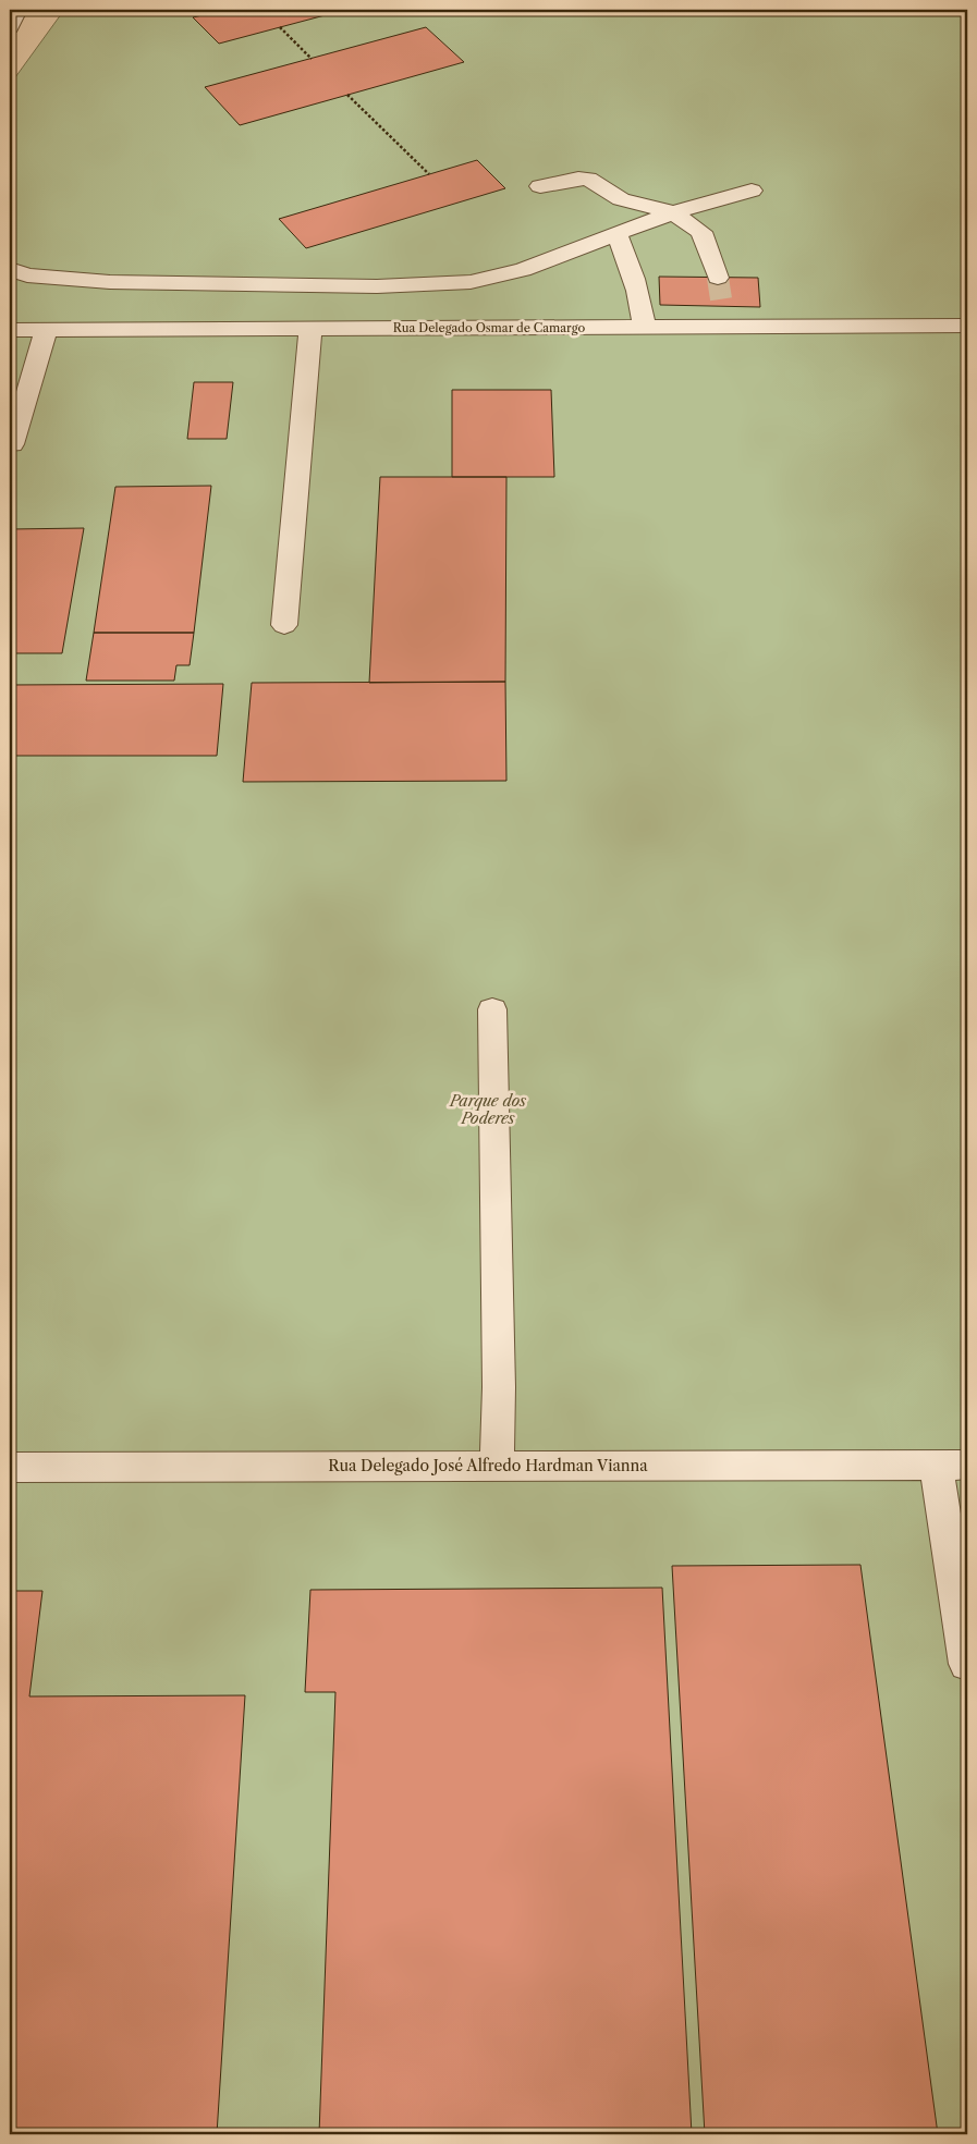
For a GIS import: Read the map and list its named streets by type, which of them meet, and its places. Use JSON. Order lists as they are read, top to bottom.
{
  "streets": {
    "street": ["Rua Delegado Osmar de Camargo", "Rua Delegado José Alfredo Hardman Vianna"]
  },
  "parks": ["Parque dos Poderes"]
}
